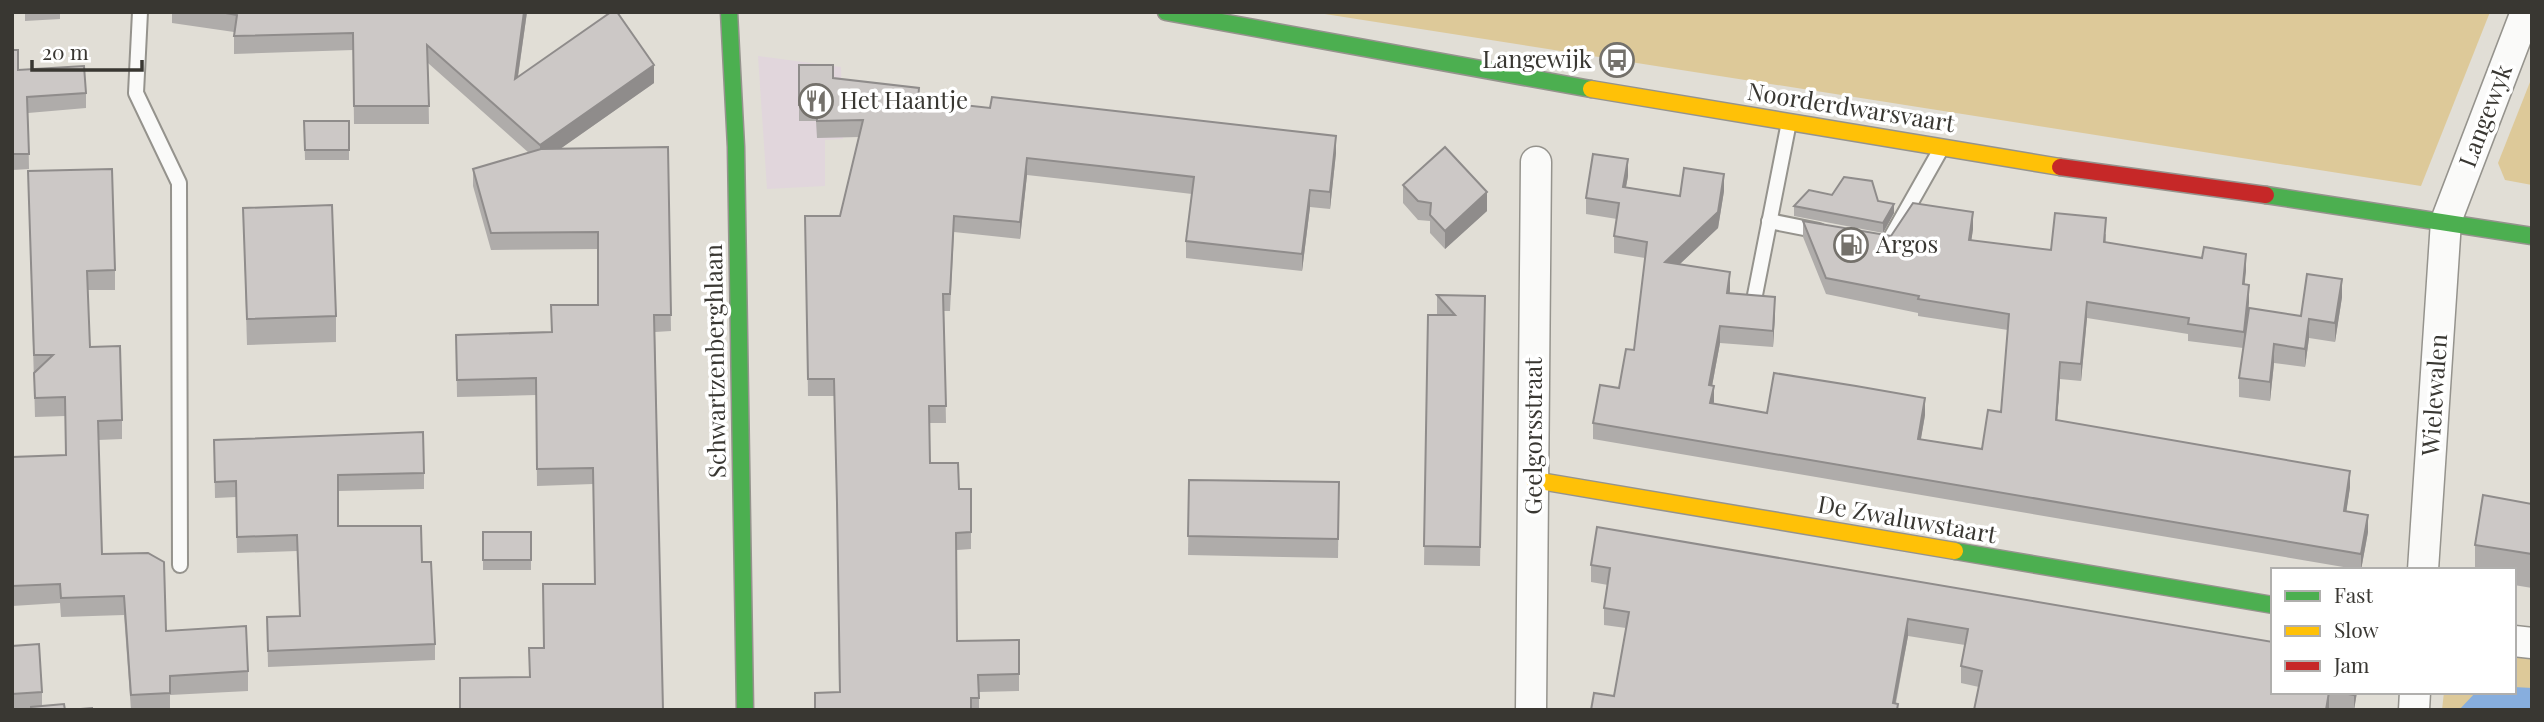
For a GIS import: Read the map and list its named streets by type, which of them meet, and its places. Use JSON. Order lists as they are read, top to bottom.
{
  "streets": {
    "street": [
      "Noorderdwarsvaart",
      "Langewyk",
      "Schwartzenberghlaan",
      "Wielewalen",
      "Geelgorsstraat",
      "De Zwaluwstaart"
    ]
  },
  "crossings": [
    ["Noorderdwarsvaart", "Langewyk"],
    ["Noorderdwarsvaart", "Wielewalen"],
    ["Langewyk", "Wielewalen"],
    ["Geelgorsstraat", "De Zwaluwstaart"]
  ],
  "places": {
    "bus stop": ["Langewijk"],
    "restaurant": ["Het Haantje"],
    "fuel station": ["Argos"]
  },
  "legend": ["Fast", "Slow", "Jam"],
  "scale_bar": "20 m"
}
